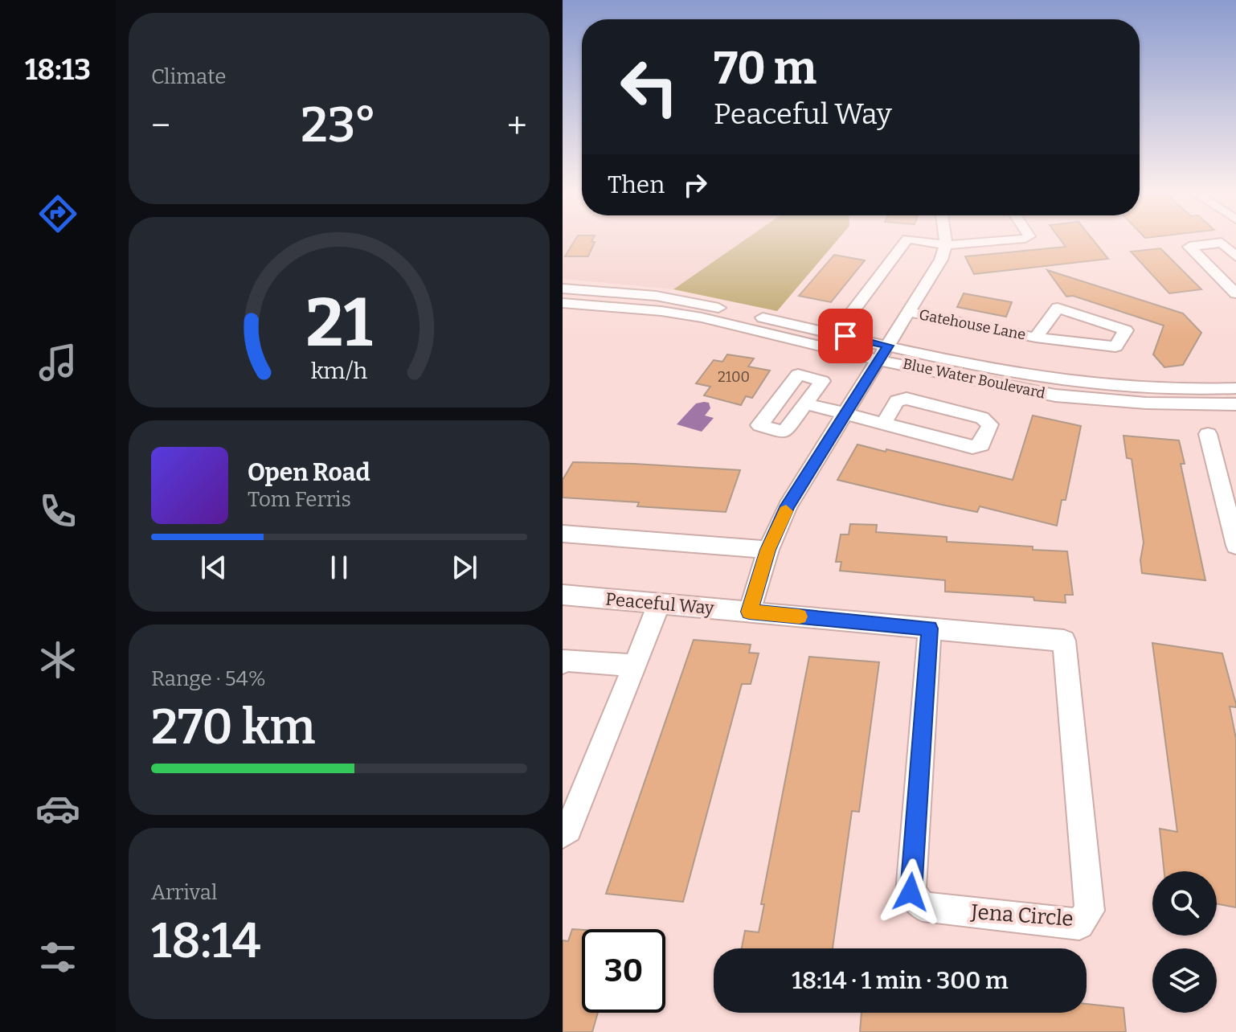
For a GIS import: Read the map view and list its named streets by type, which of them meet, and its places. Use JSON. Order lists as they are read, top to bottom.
{
  "streets": {
    "street": [
      "Gatehouse Lane",
      "Blue Water Boulevard",
      "Peaceful Way",
      "Jena Circle"
    ]
  },
  "crossings": [
    ["Peaceful Way", "Jena Circle"]
  ],
  "house_numbers": ["2100"],
  "page": {
    "tabs": "18:13",
    "tile": [
      "Climate",
      ["Range · 54%", "270 km"],
      ["Arrival", "18:14"]
    ],
    "turn": ["70 m", "Peaceful Way"],
    "heat": ["−", "23°", "+"],
    "then": "Then",
    "song": ["Open Road", "Tom Ferris"],
    "limit": "30",
    "trip": "18:14 · 1 min · 300 m",
    "gauge": ["21", "km/h"]
  }
}
